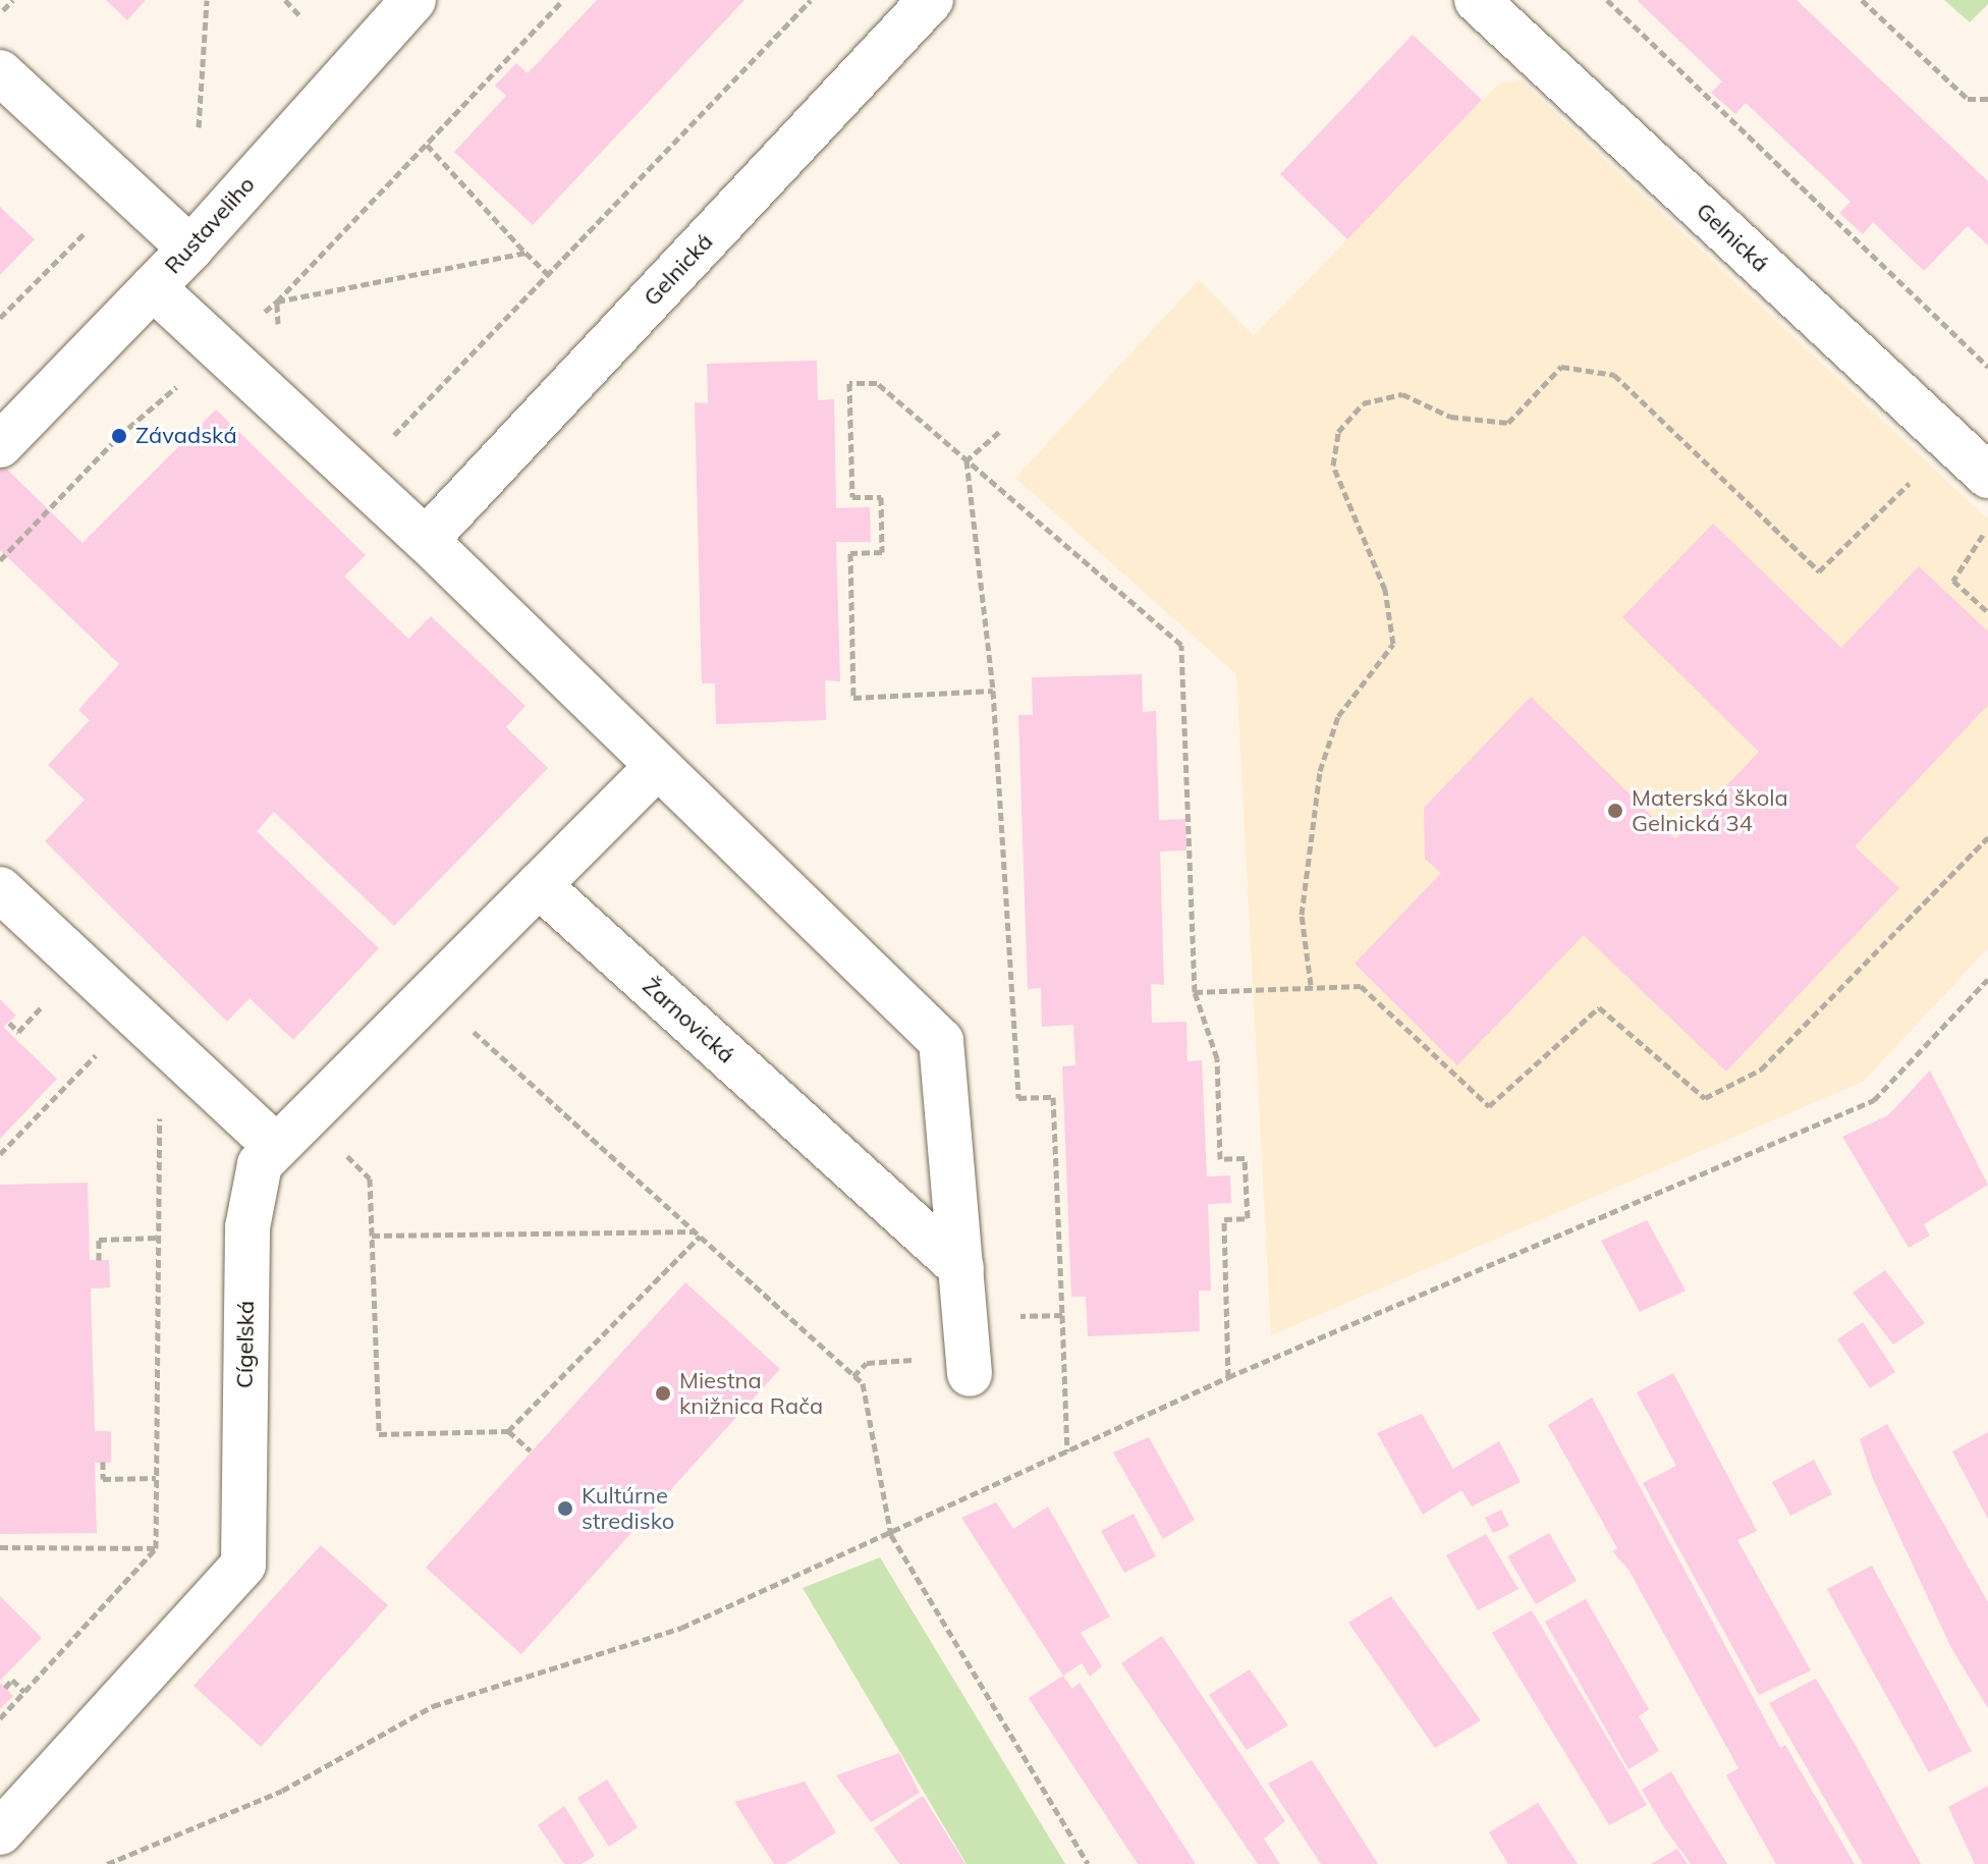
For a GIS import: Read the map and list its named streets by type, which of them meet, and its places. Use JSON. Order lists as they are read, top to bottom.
{
  "streets": {
    "street": [
      "Rustaveliho",
      "Gelnická",
      "Žarnovická",
      "Cígeľská"
    ]
  },
  "crossings": [
    ["Žarnovická", "Cígeľská"]
  ],
  "places": [
    "Závadská",
    "Materská škola Gelnická 34",
    "Miestna knižnica Rača",
    "Kultúrne stredisko"
  ]
}
